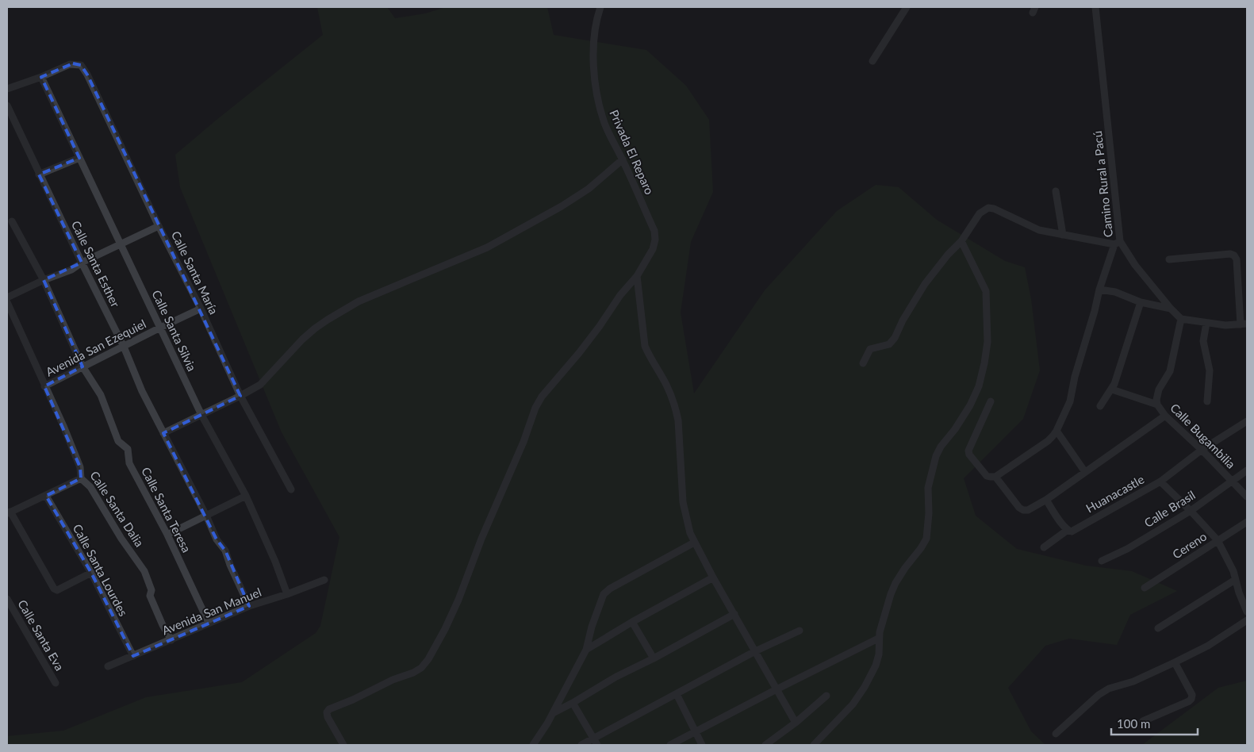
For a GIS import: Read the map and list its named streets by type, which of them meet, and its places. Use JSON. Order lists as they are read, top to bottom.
{
  "streets": {
    "street": [
      "Privada El Reparo",
      "Camino Rural a Pacú",
      "Calle Santa Esther",
      "Calle Santa María",
      "Calle Santa Silvia",
      "Avenida San Ezequiel",
      "Calle Bugambilia",
      "Huanacastle",
      "Calle Santa Dalia",
      "Calle Brasil",
      "Calle Santa Teresa",
      "Cereno",
      "Calle Santa Lourdes",
      "Avenida San Manuel",
      "Calle Santa Eva"
    ]
  },
  "crossings": [
    ["Camino Rural a Pacú", "Calle Bugambilia"],
    ["Calle Santa Esther", "Avenida San Ezequiel"],
    ["Calle Santa Esther", "Avenida San Manuel"],
    ["Calle Santa María", "Calle Santa Silvia"],
    ["Calle Santa María", "Avenida San Ezequiel"],
    ["Calle Santa Silvia", "Avenida San Ezequiel"],
    ["Calle Santa Silvia", "Avenida San Manuel"],
    ["Avenida San Ezequiel", "Calle Santa Dalia"],
    ["Avenida San Ezequiel", "Calle Santa Teresa"],
    ["Calle Bugambilia", "Huanacastle"],
    ["Calle Bugambilia", "Calle Brasil"],
    ["Calle Santa Dalia", "Avenida San Manuel"],
    ["Calle Santa Teresa", "Avenida San Manuel"],
    ["Calle Santa Lourdes", "Avenida San Manuel"]
  ],
  "scale_bar": "100 m"
}
